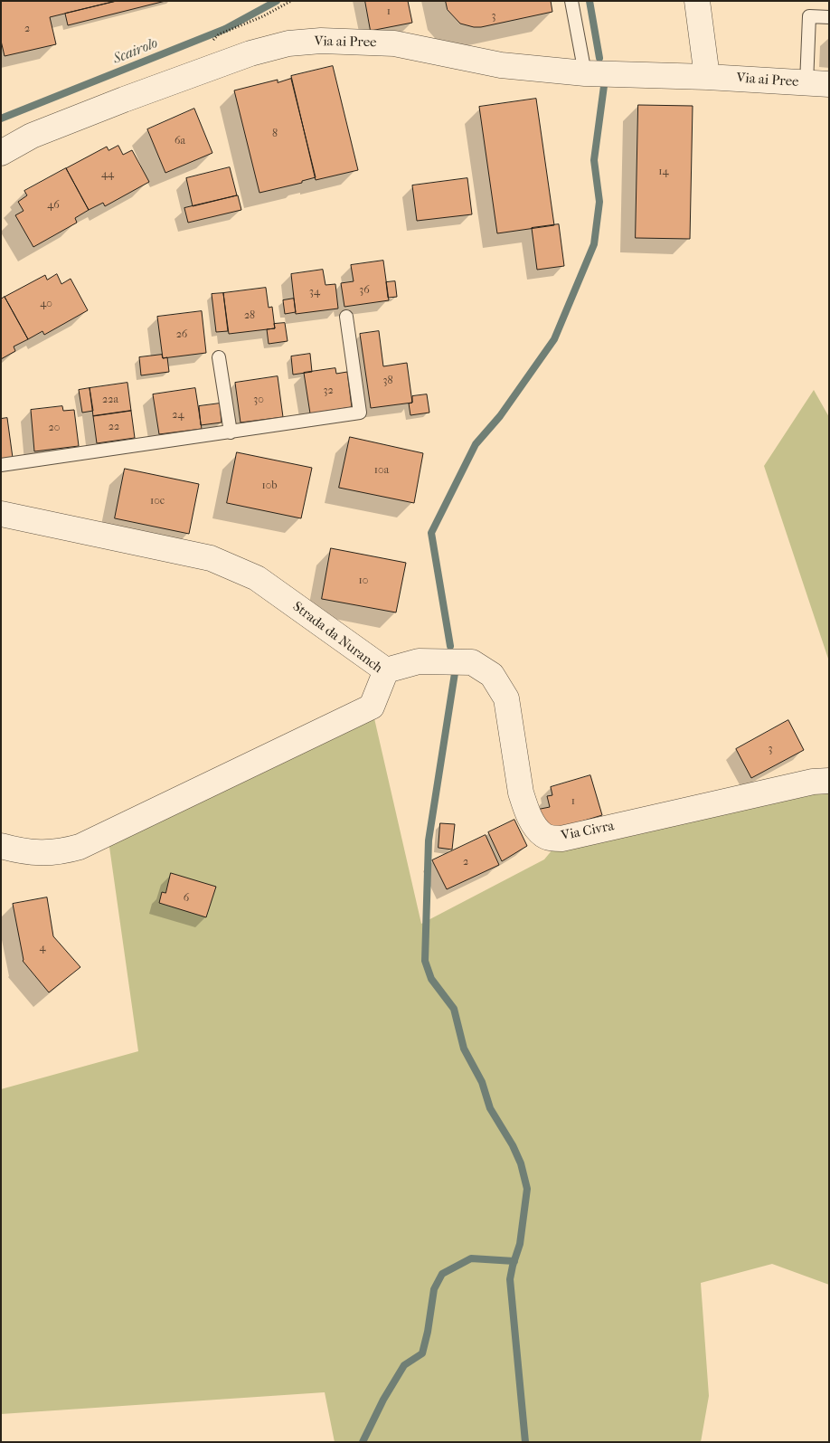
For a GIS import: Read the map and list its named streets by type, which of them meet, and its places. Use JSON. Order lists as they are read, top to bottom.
{
  "streets": {
    "street": ["Via ai Pree", "Strada da Nuranch", "Via Civra"]
  },
  "crossings": [
    ["Strada da Nuranch", "Via Civra"]
  ],
  "water": ["Scairolo"],
  "house_numbers": [
    "1",
    "3",
    "2",
    "8",
    "6a",
    "14",
    "44",
    "46",
    "36",
    "34",
    "40",
    "28",
    "26",
    "38",
    "32",
    "22a",
    "30",
    "24",
    "22",
    "20",
    "10a",
    "10b",
    "10c",
    "10",
    "3",
    "1",
    "2",
    "6",
    "4"
  ]
}
